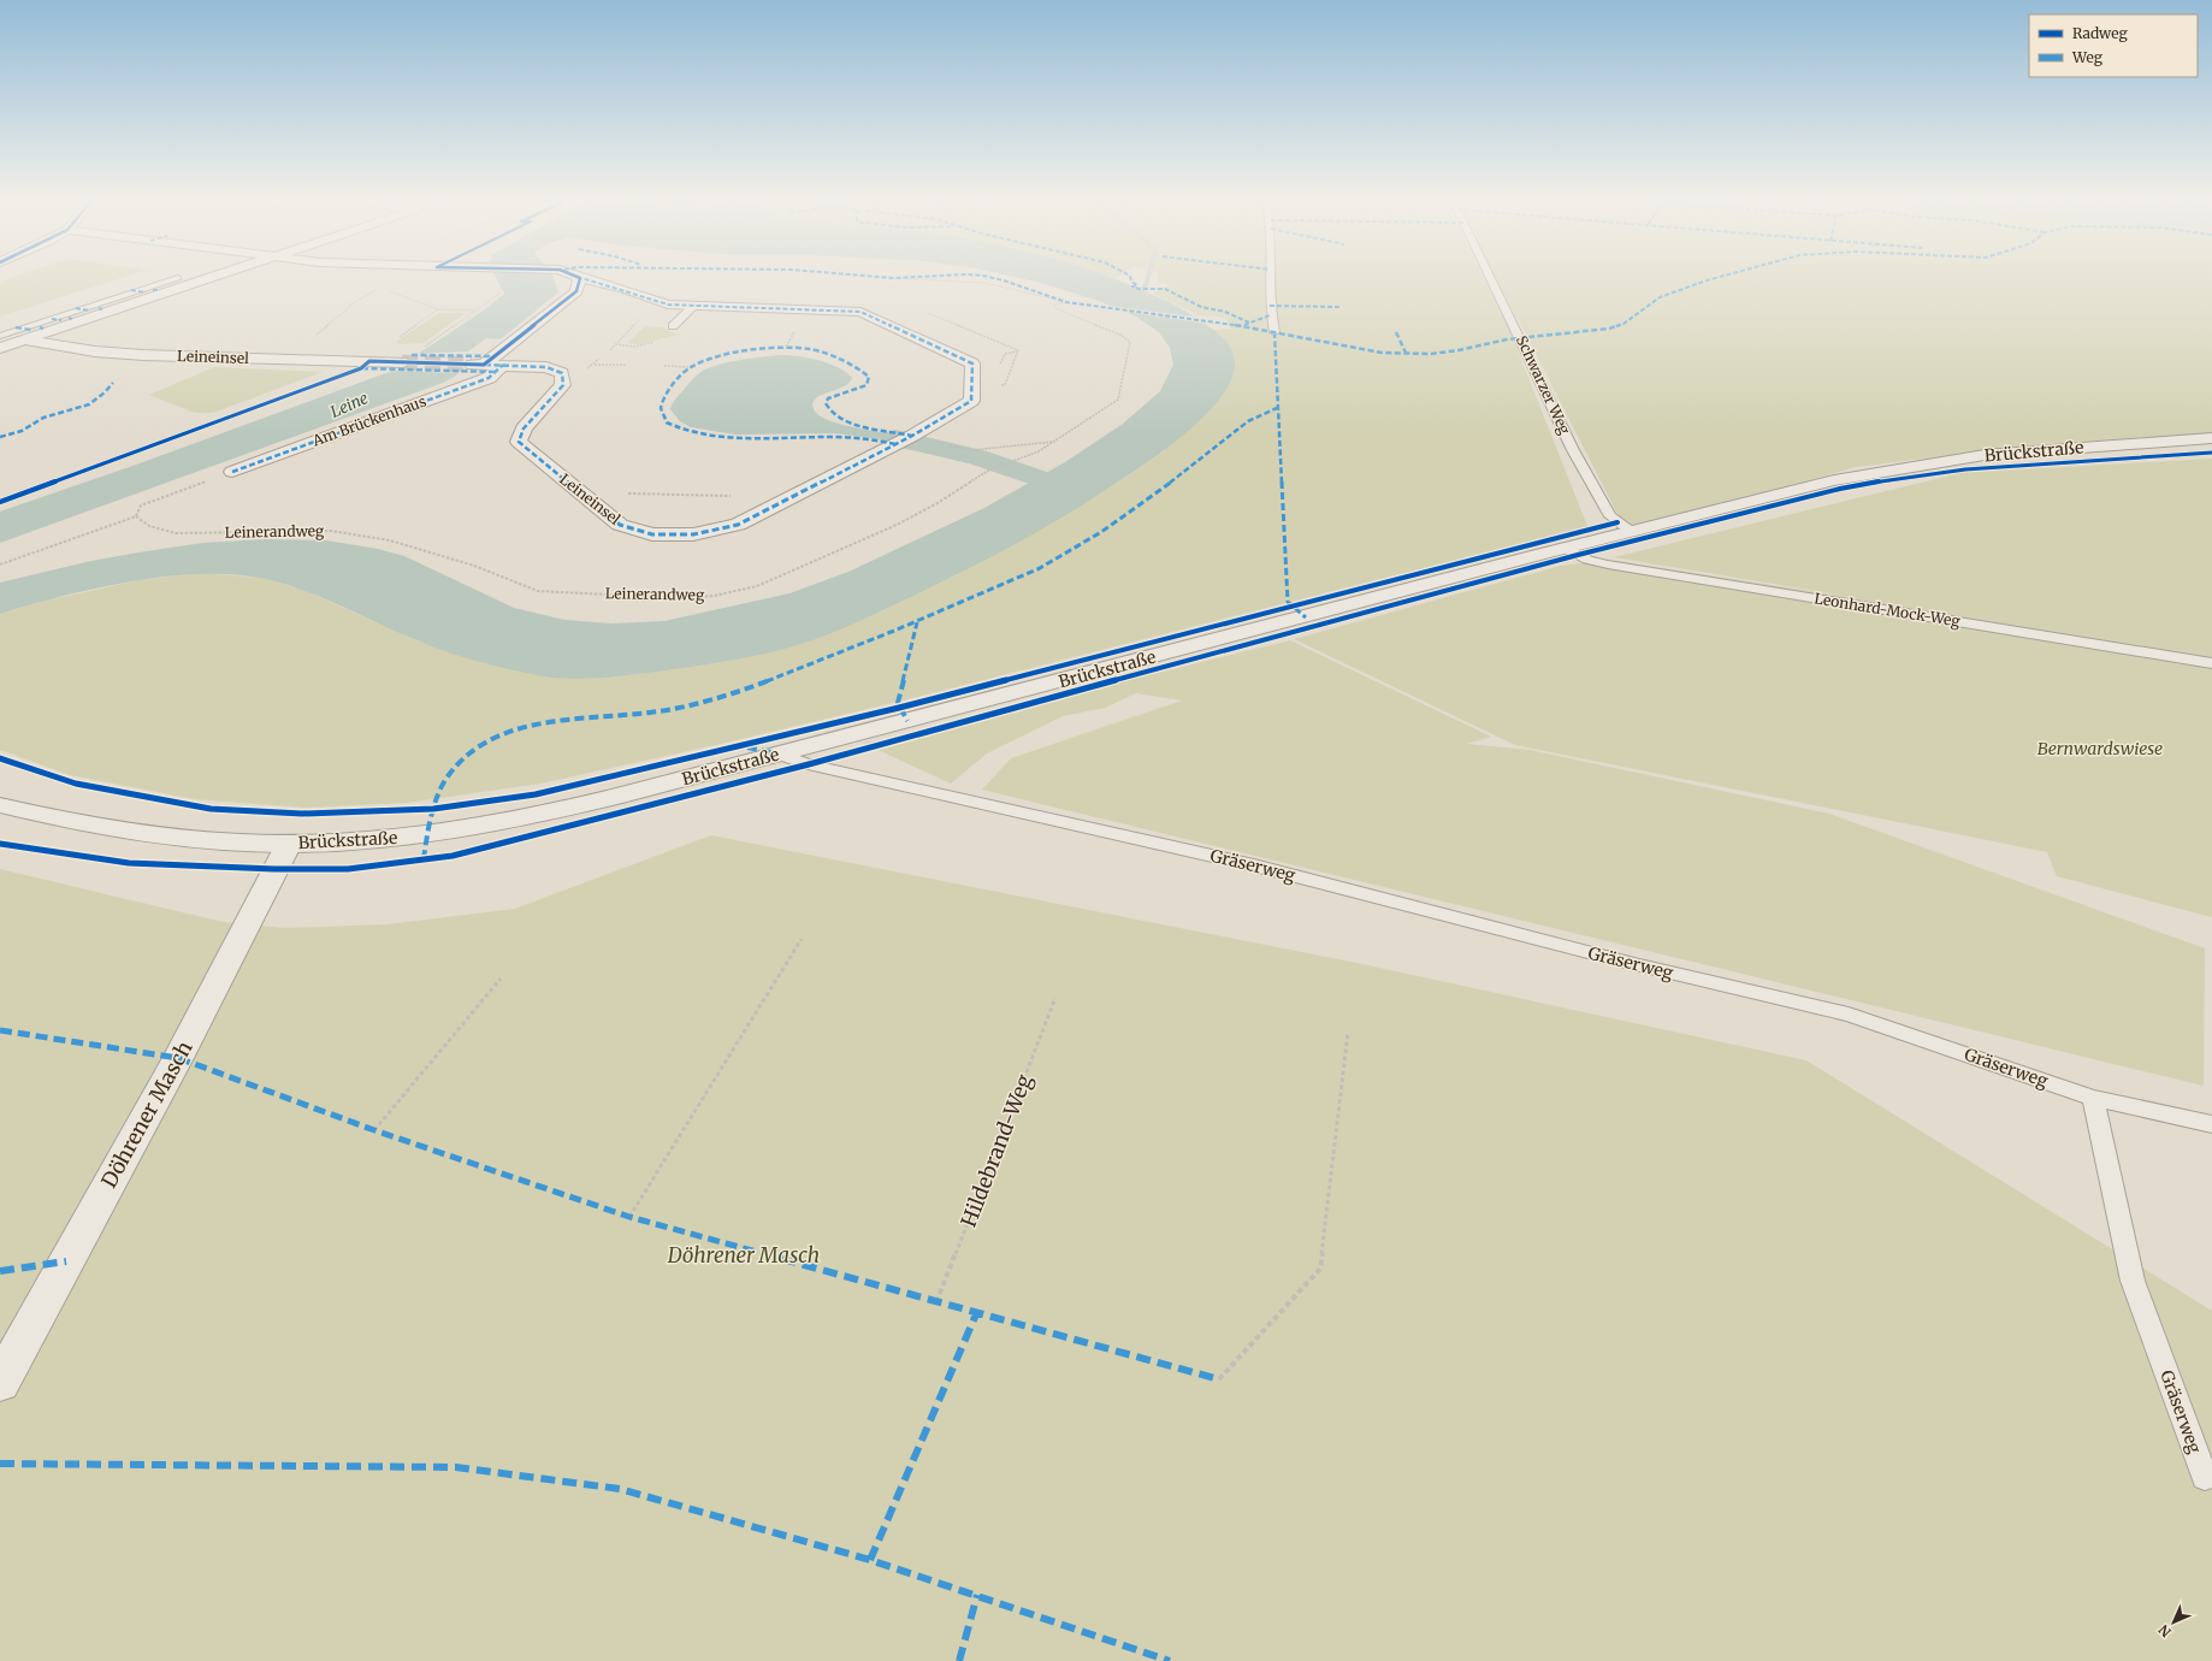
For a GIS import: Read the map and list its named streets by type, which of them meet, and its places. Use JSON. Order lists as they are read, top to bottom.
{
  "streets": {
    "street": [
      "Leineinsel",
      "Am Brückenhaus",
      "Brückstraße",
      "Döhrener Masch"
    ],
    "lane": ["Schwarzer Weg", "Leonhard-Mock-Weg", "Gräserweg"],
    "path": ["Leinerandweg", "Hildebrand-Weg"]
  },
  "crossings": [
    ["Leineinsel", "Am Brückenhaus"],
    ["Schwarzer Weg", "Brückstraße"],
    ["Brückstraße", "Leonhard-Mock-Weg"],
    ["Brückstraße", "Gräserweg"],
    ["Brückstraße", "Döhrener Masch"]
  ],
  "water": ["Leine"],
  "parks": ["Bernwardswiese", "Döhrener Masch"],
  "legend": ["Radweg", "Weg"],
  "north": "bottom left"
}
